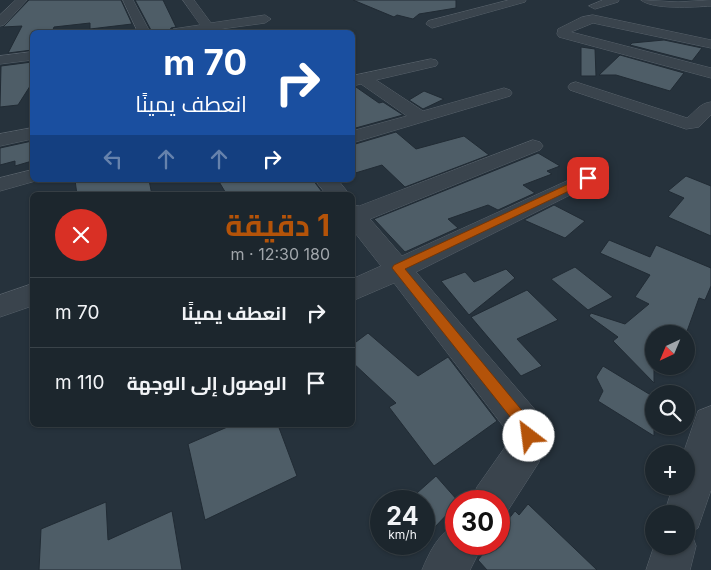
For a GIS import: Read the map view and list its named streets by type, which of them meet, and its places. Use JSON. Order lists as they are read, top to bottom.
{
  "north": "bottom left",
  "page": {
    "turn": ["70 m", "انعطف يمينًا"],
    "heading": ["1 دقيقة", "180 m · 12:30"],
    "list": [
      {
        "name": "انعطف يمينًا",
        "value": "70 m"
      },
      {
        "name": "الوصول إلى الوجهة",
        "value": "110 m"
      }
    ],
    "map_buttons": ["+", "−"],
    "speed": "24 km/h",
    "limit": "30"
  }
}
